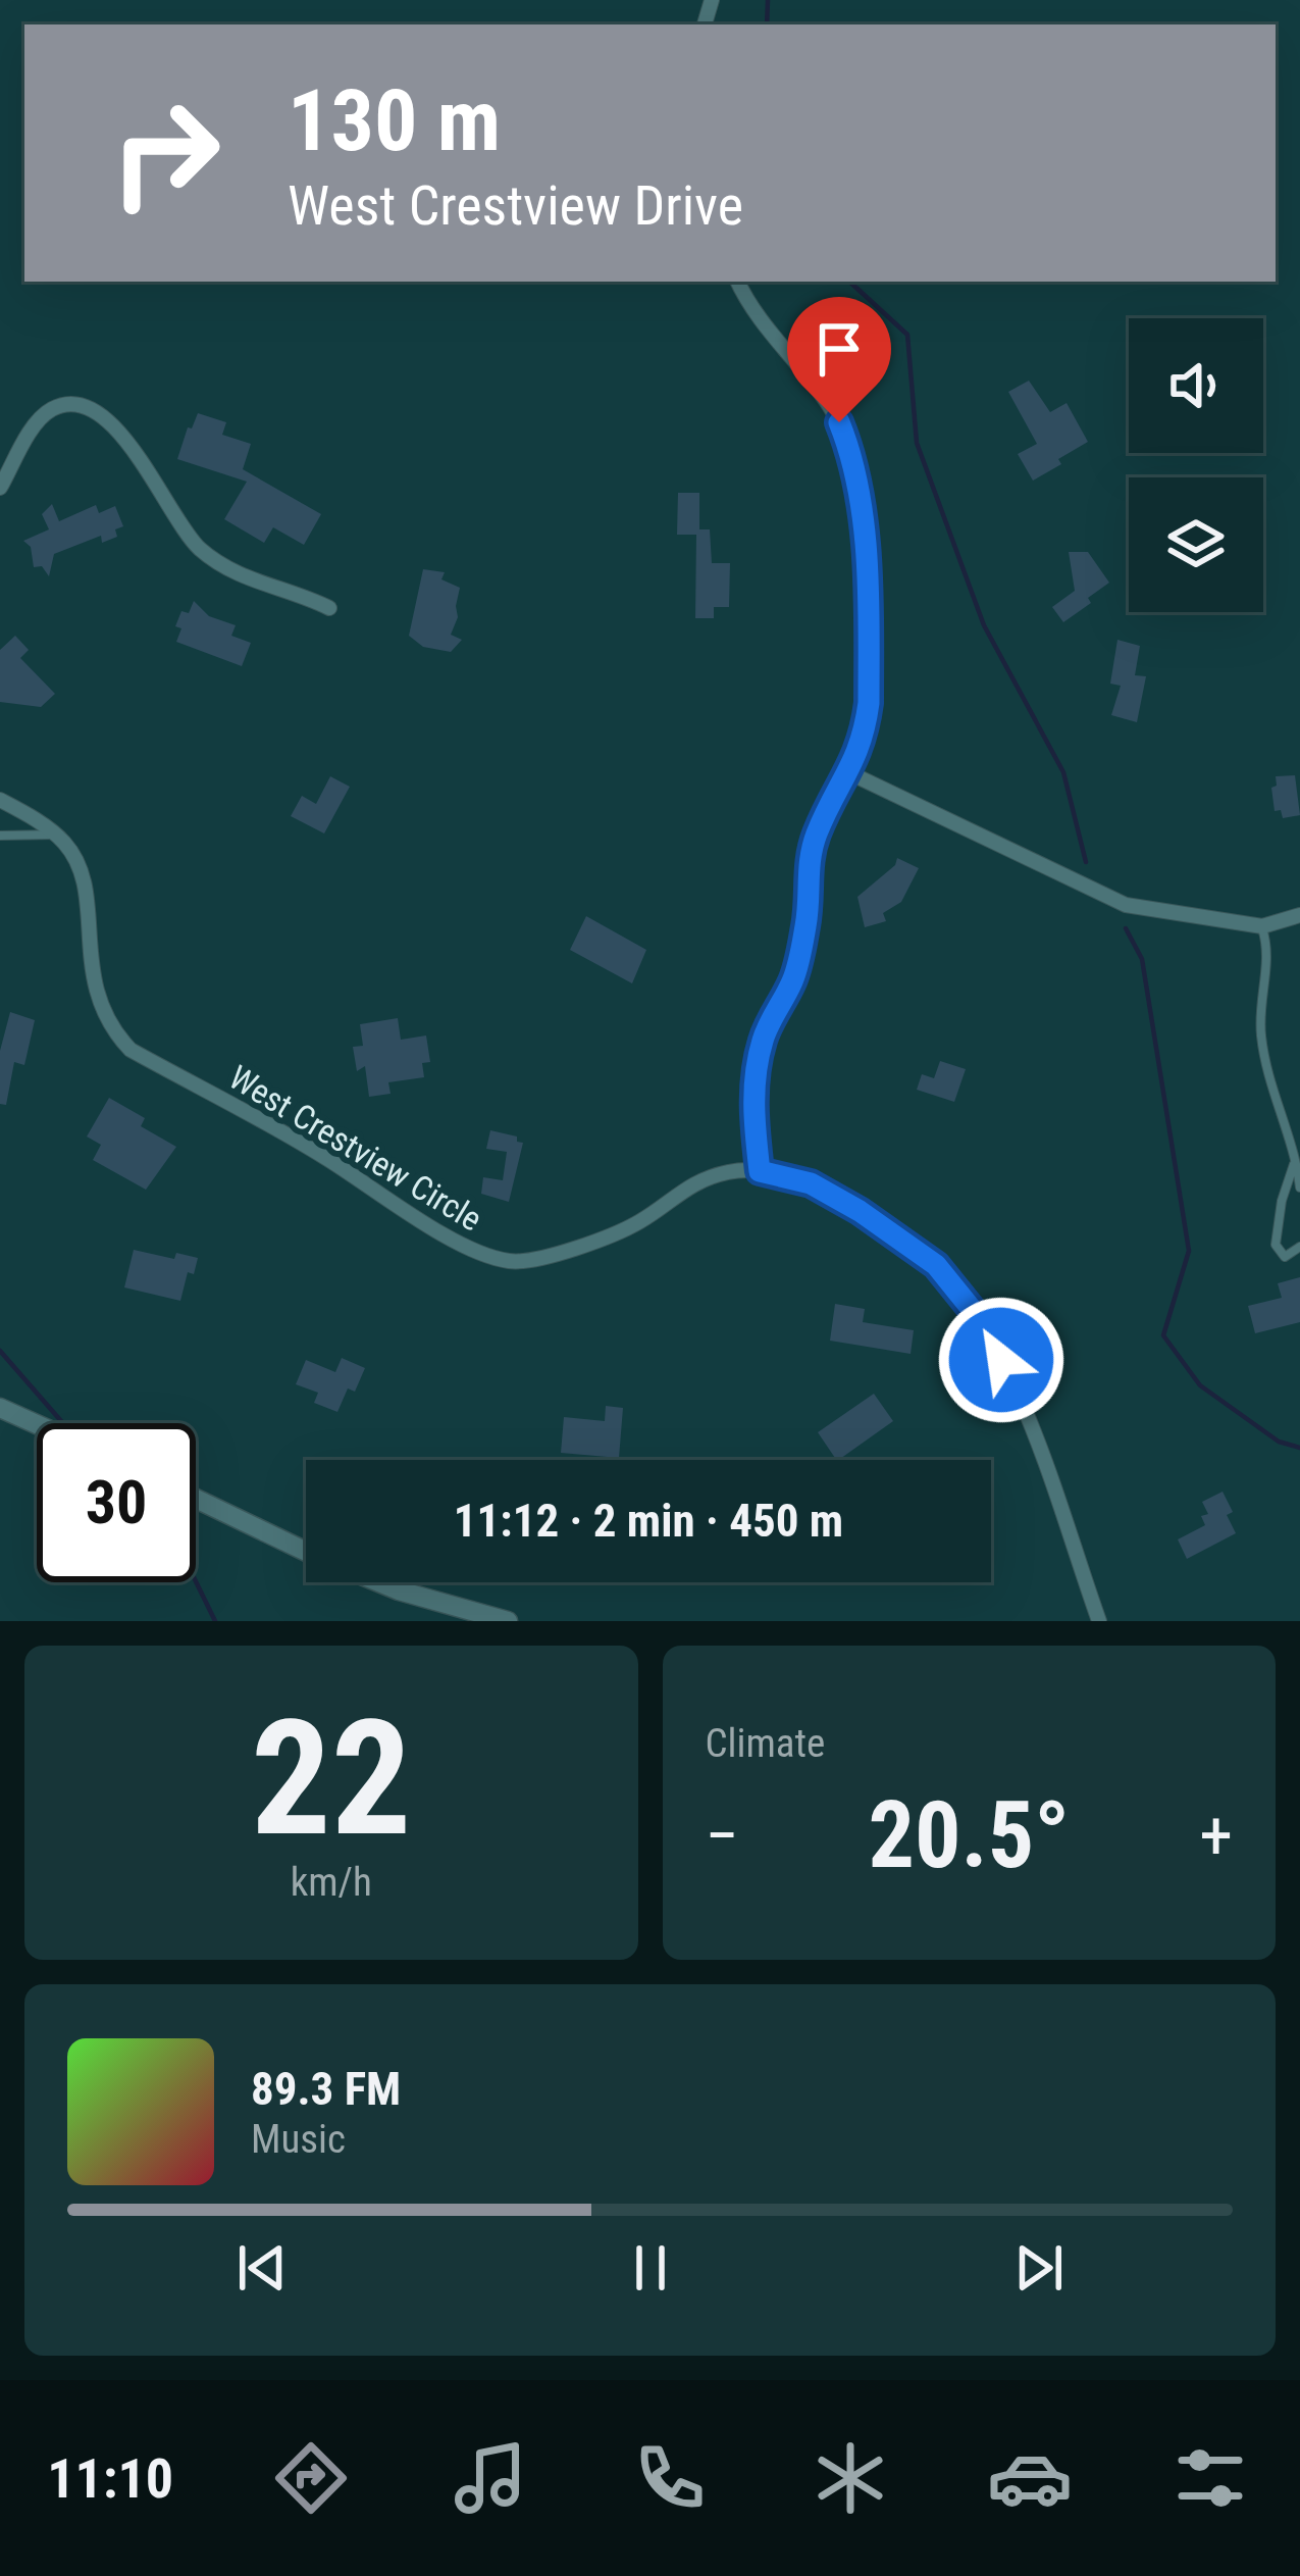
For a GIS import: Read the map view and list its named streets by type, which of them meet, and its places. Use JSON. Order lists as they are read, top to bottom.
{
  "streets": {
    "street": ["West Crestview Circle"]
  },
  "page": {
    "turn": ["130 m", "West Crestview Drive"],
    "limit": "30",
    "trip": "11:12 · 2 min · 450 m",
    "tile": [
      ["22", "km/h"],
      "Climate"
    ],
    "heat": ["−", "20.5°", "+"],
    "song": ["89.3 FM", "Music"],
    "tabs": "11:10"
  }
}
